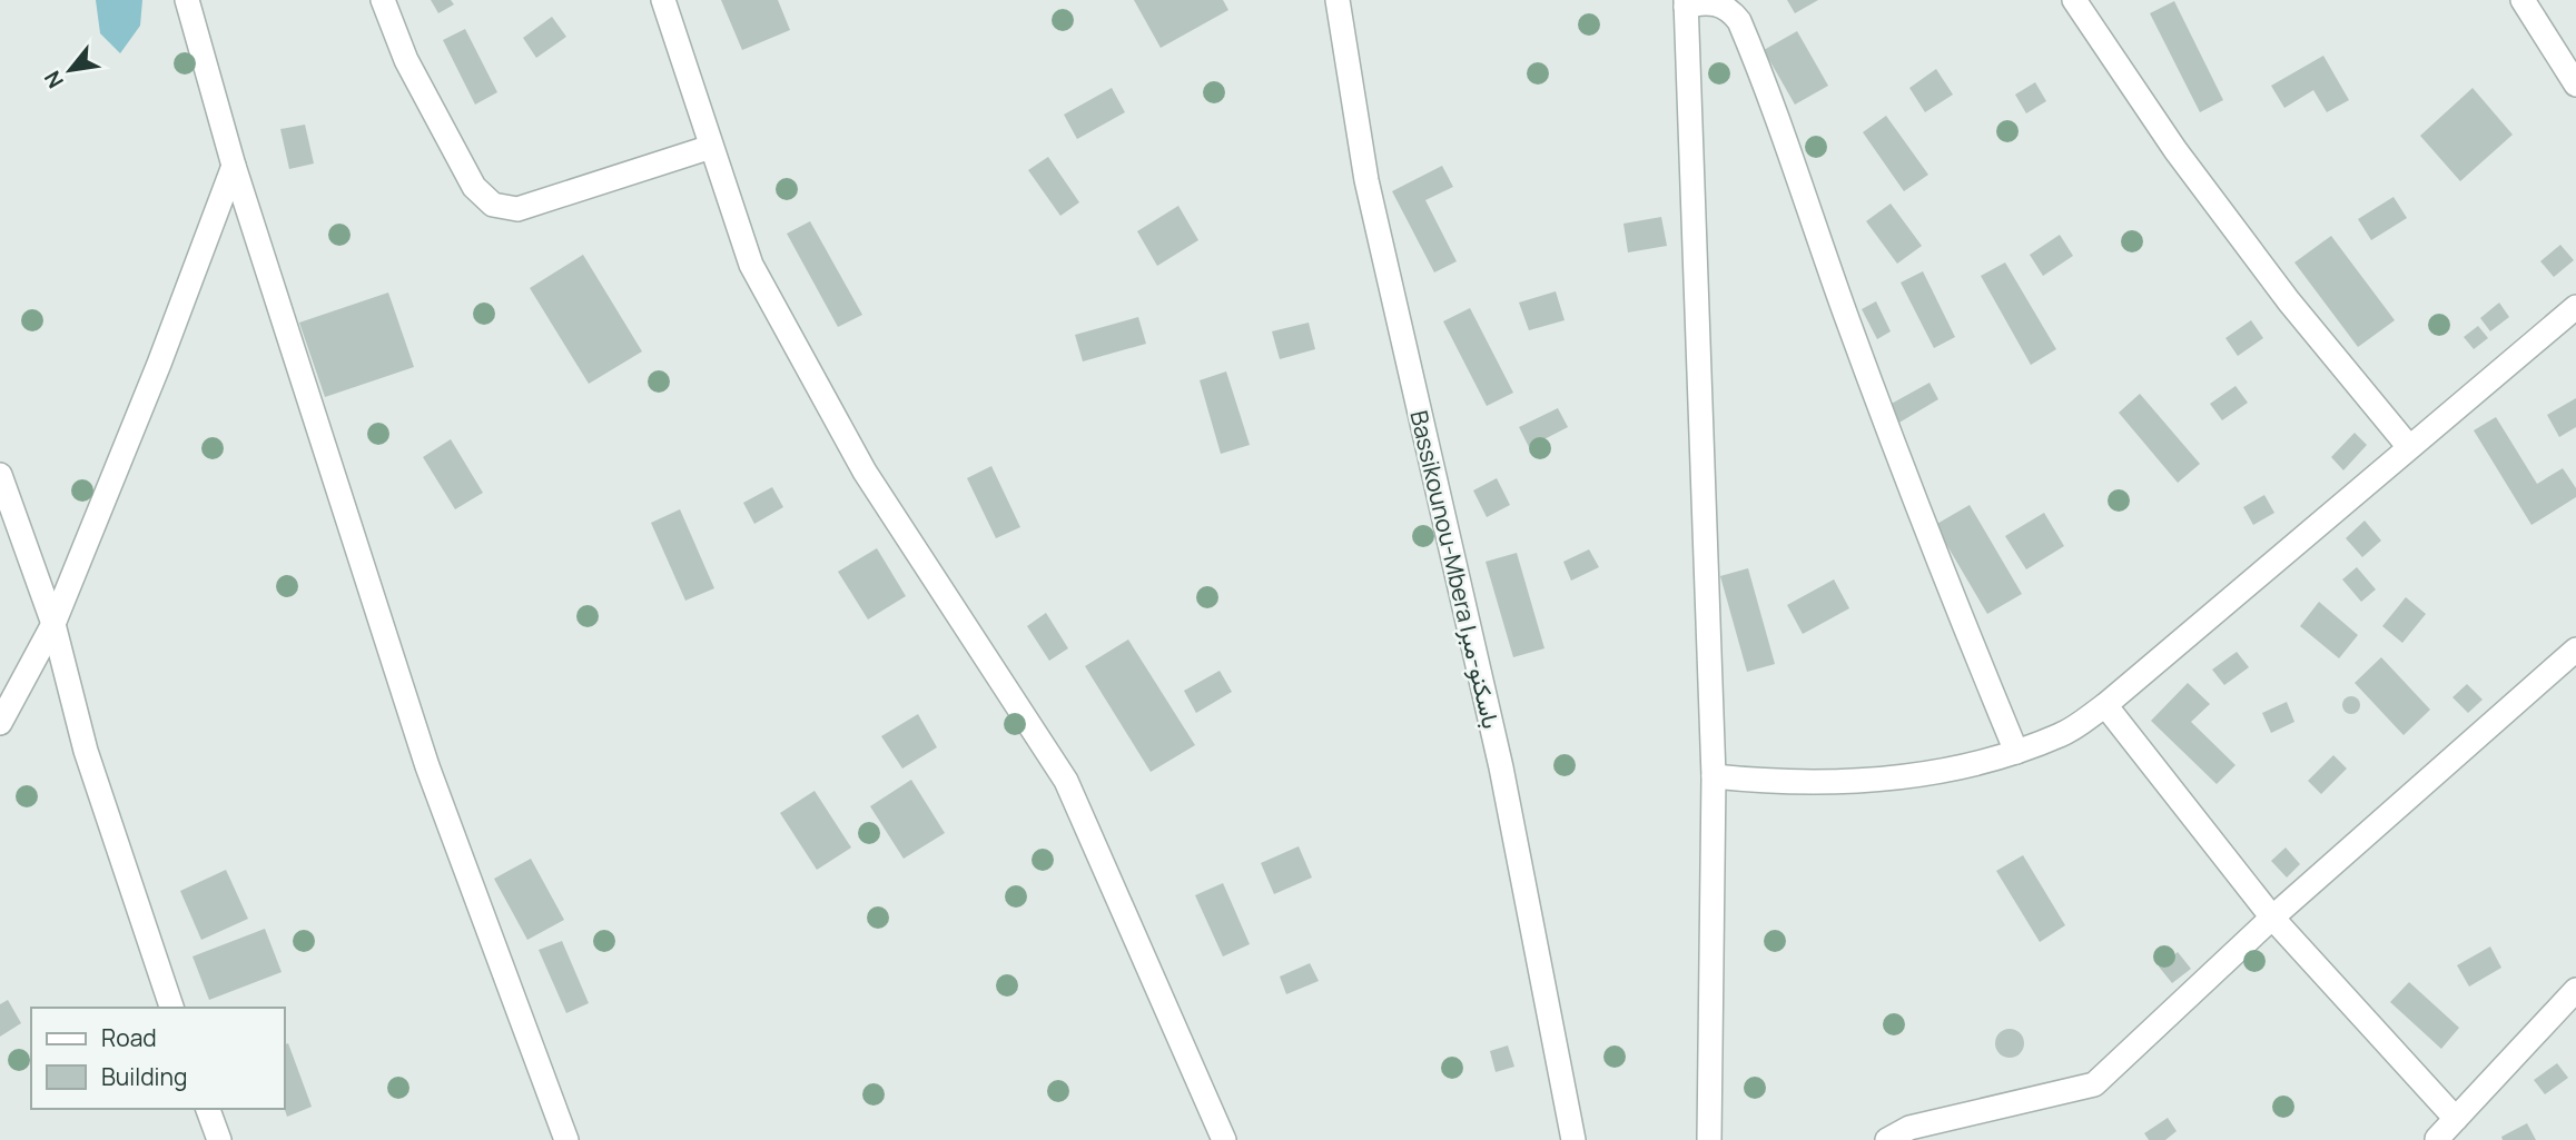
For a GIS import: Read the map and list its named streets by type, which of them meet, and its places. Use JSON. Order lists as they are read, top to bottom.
{
  "streets": {
    "street": ["Bassikounou-Mbera باسكنو-مبرا"]
  },
  "legend": ["Road", "Building"],
  "north": "bottom left"
}
